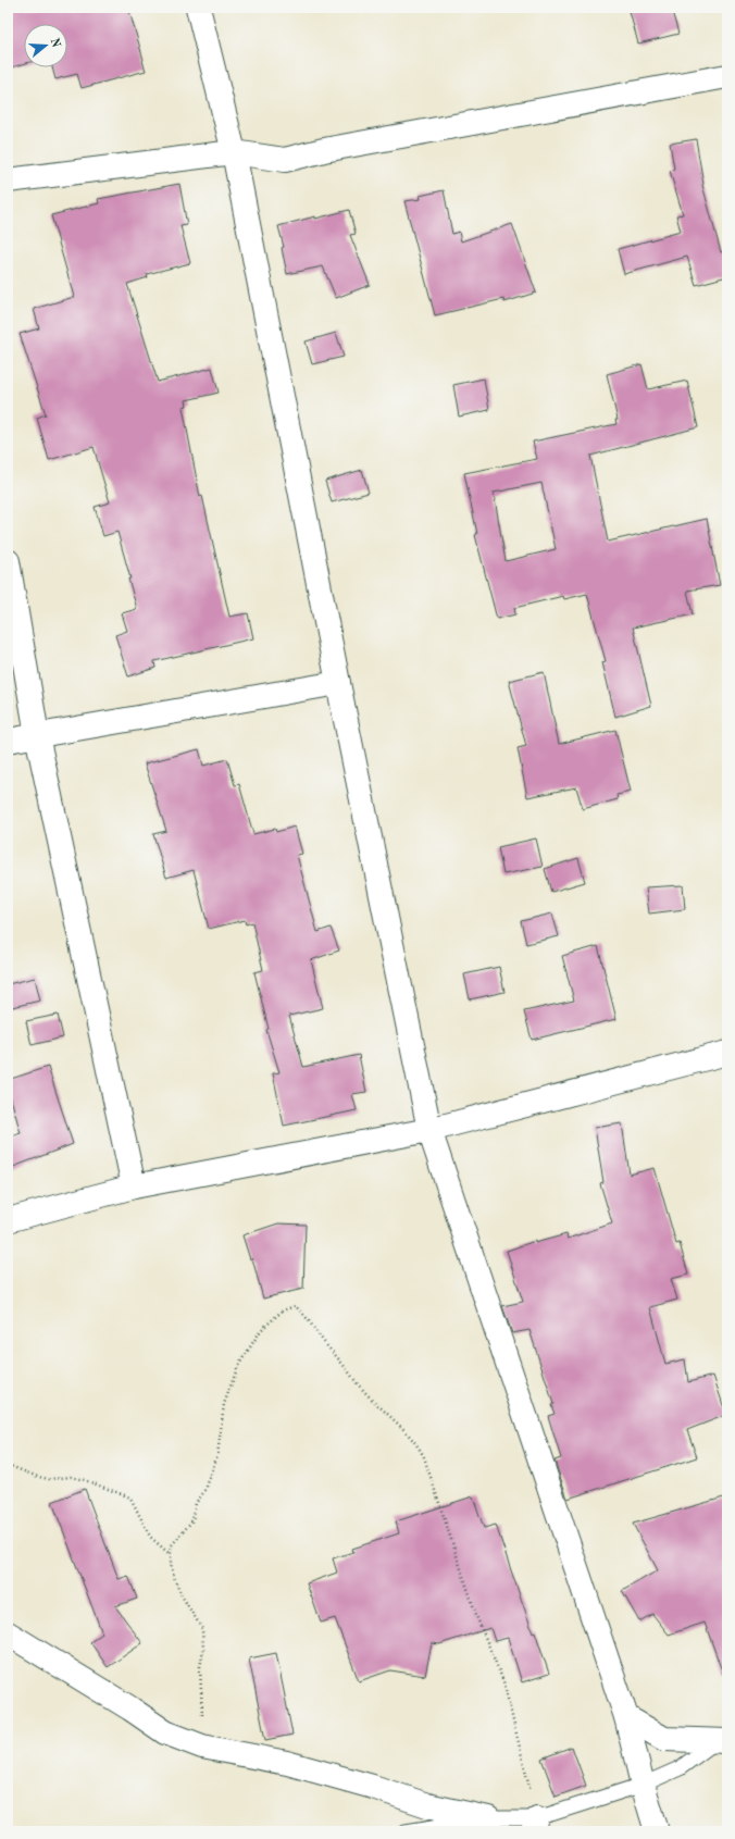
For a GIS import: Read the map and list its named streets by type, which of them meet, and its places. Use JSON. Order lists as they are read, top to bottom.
{
  "north": "right"
}
